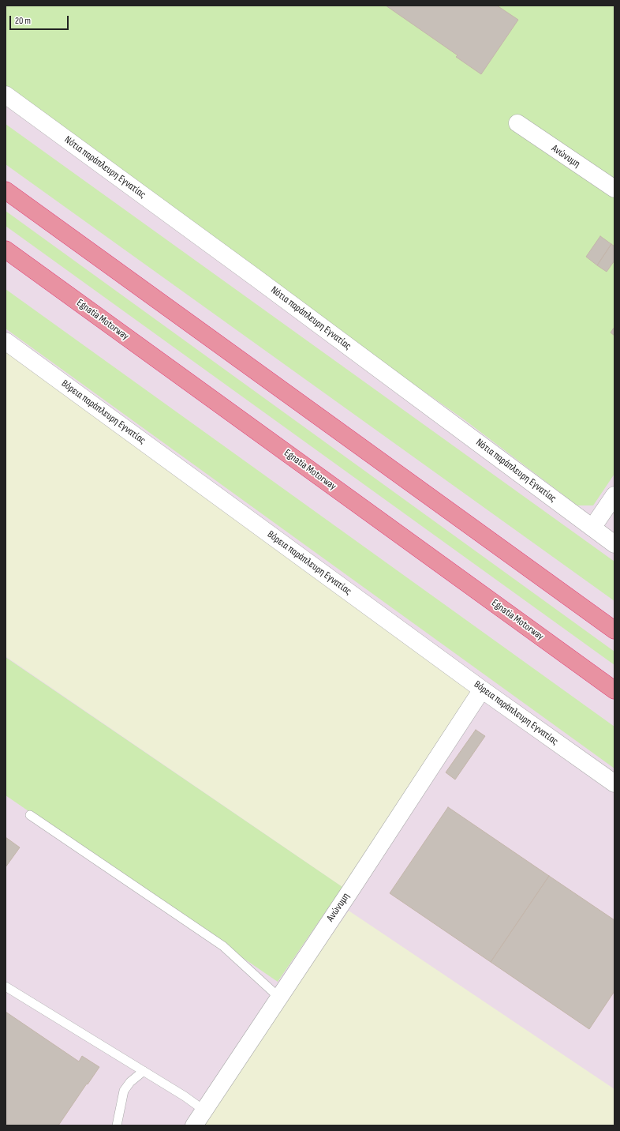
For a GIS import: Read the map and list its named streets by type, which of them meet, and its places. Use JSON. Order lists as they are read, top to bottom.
{
  "streets": {
    "highway": ["Egnatia Motorway"],
    "street": ["Ανώνυμη", "Νότια παράπλευρη Εγνατίας", "Βόρεια παράπλευρη Εγνατίας"]
  },
  "crossings": [
    ["Ανώνυμη", "Βόρεια παράπλευρη Εγνατίας"]
  ],
  "scale_bar": "20 m"
}
